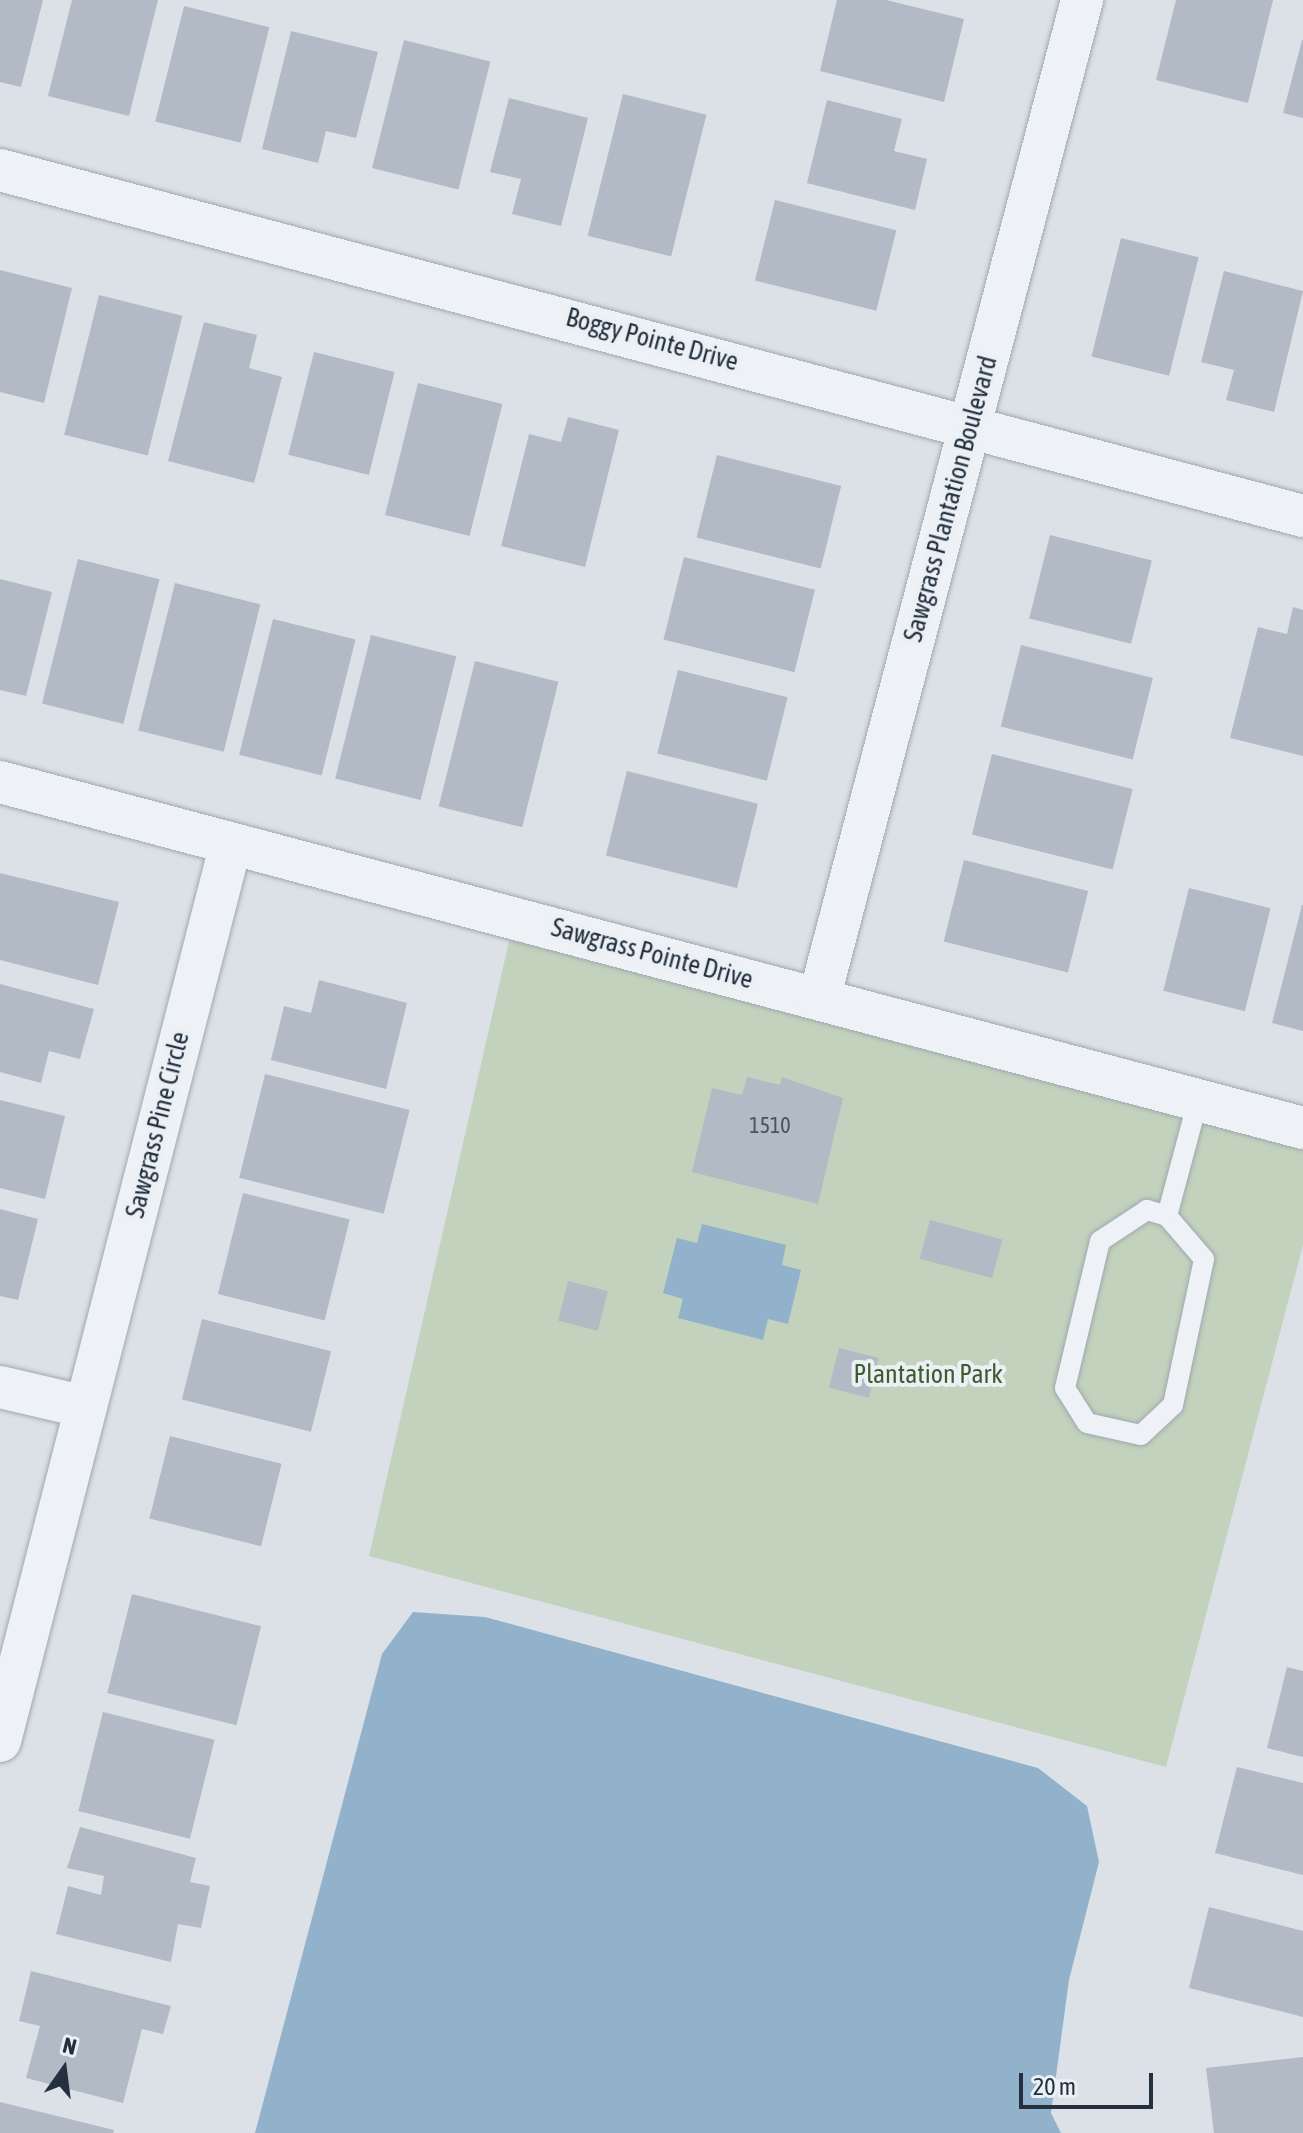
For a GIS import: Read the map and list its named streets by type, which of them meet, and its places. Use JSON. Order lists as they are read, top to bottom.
{
  "streets": {
    "street": [
      "Boggy Pointe Drive",
      "Sawgrass Plantation Boulevard",
      "Sawgrass Pointe Drive",
      "Sawgrass Pine Circle"
    ]
  },
  "crossings": [
    ["Boggy Pointe Drive", "Sawgrass Plantation Boulevard"],
    ["Sawgrass Plantation Boulevard", "Sawgrass Pointe Drive"],
    ["Sawgrass Pointe Drive", "Sawgrass Pine Circle"]
  ],
  "parks": ["Plantation Park"],
  "house_numbers": ["1510"],
  "scale_bar": "20 m",
  "north": "top"
}
